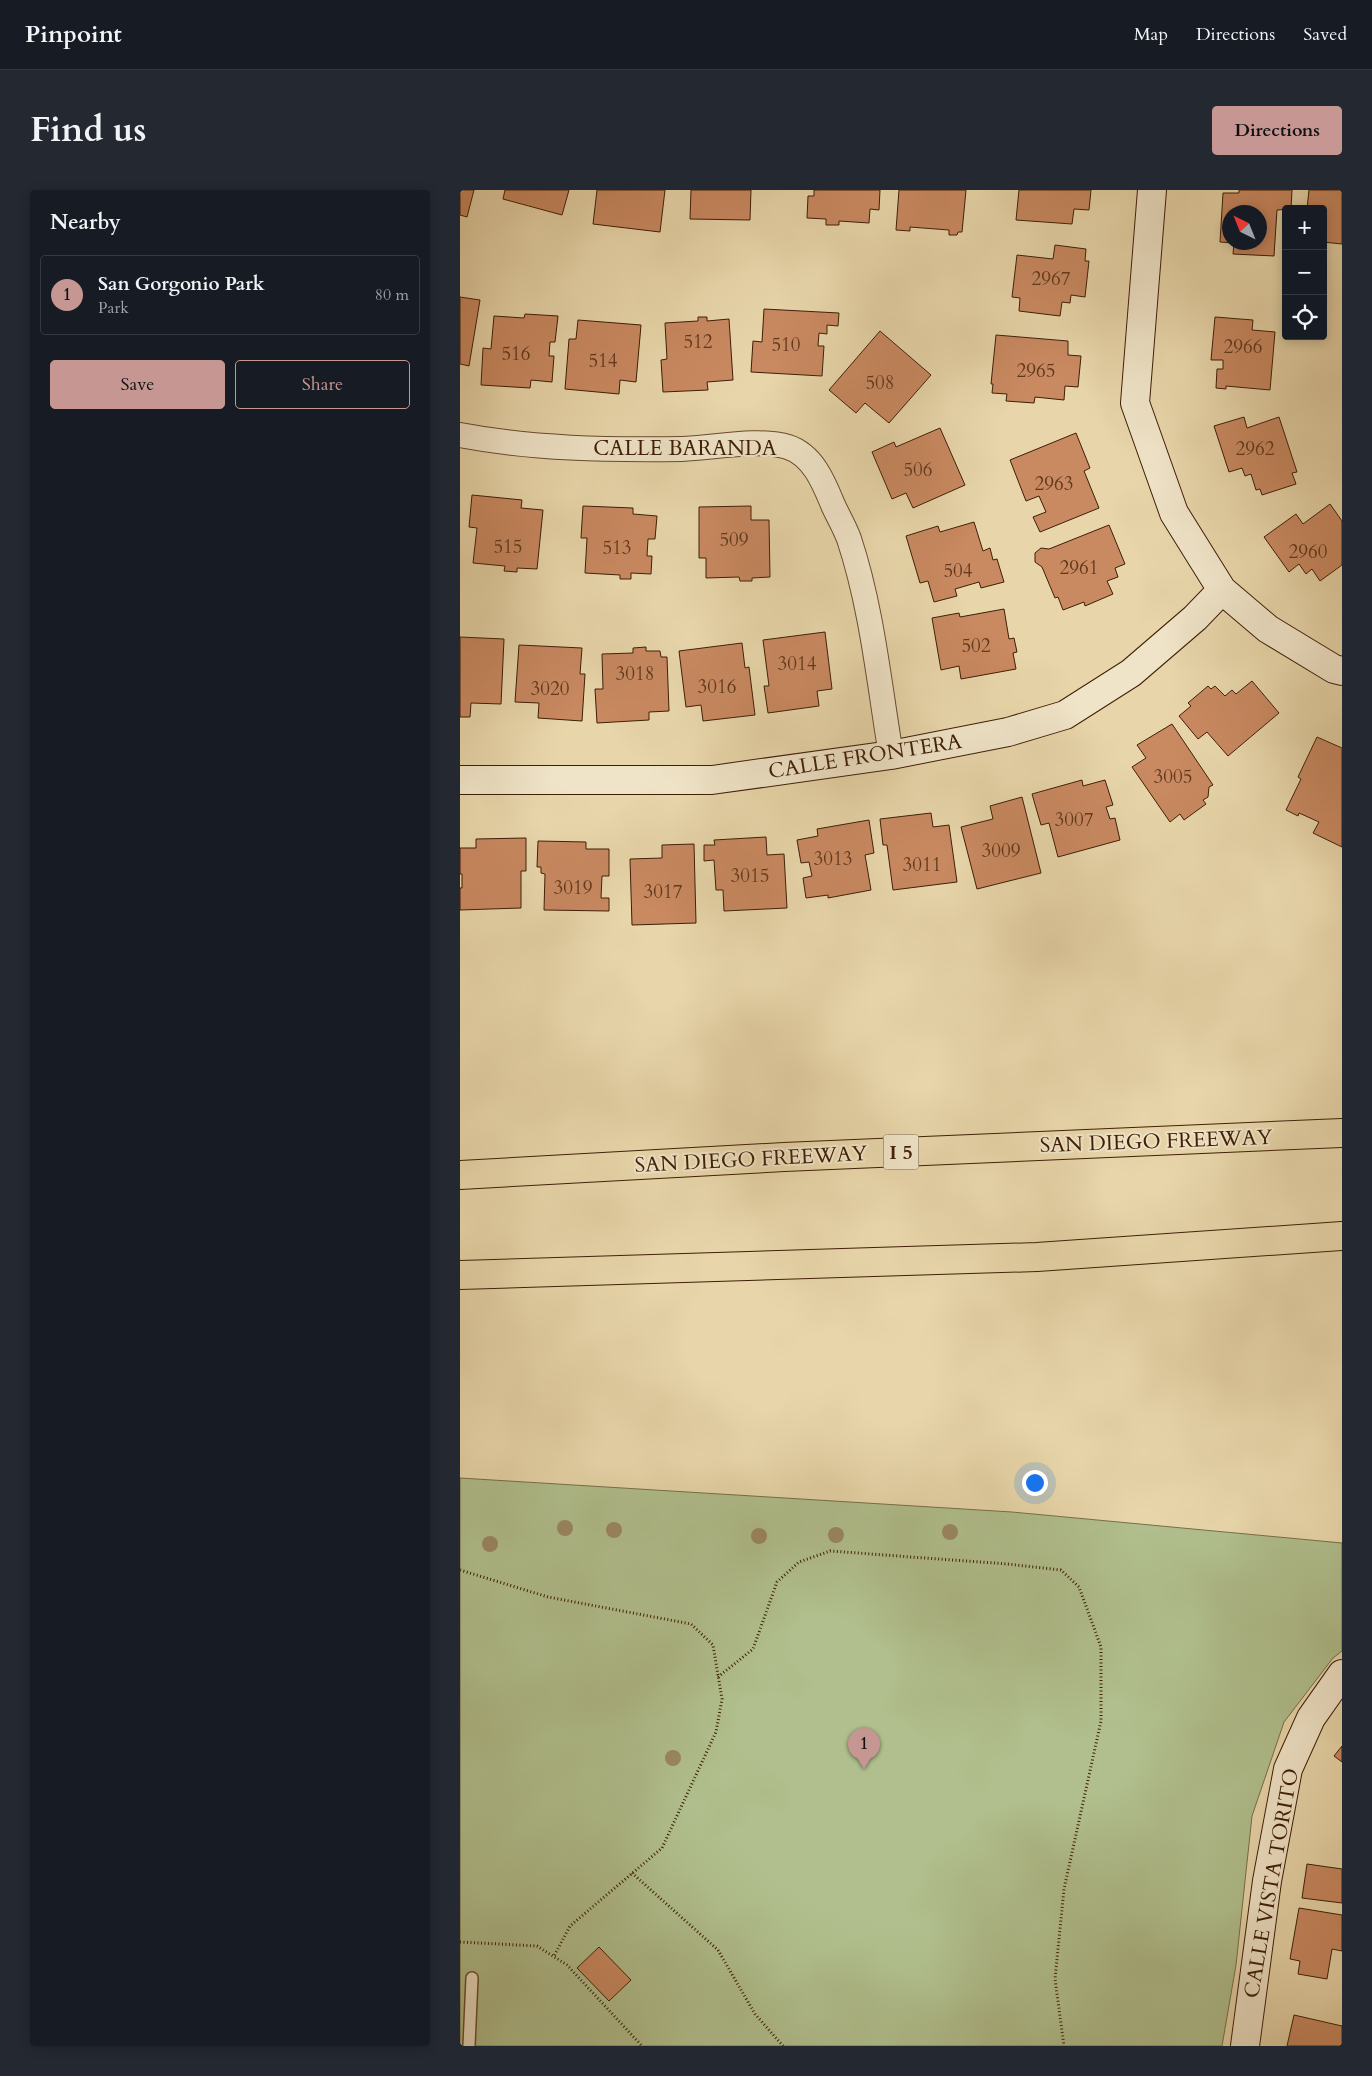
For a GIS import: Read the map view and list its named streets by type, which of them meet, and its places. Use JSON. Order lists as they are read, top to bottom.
{
  "streets": {
    "highway": ["SAN DIEGO FREEWAY", "I 5"],
    "street": ["CALLE BARANDA", "CALLE FRONTERA", "CALLE VISTA TORITO"]
  },
  "crossings": [
    ["CALLE BARANDA", "CALLE FRONTERA"]
  ],
  "house_numbers": [
    "2967",
    "512",
    "510",
    "2966",
    "516",
    "514",
    "2965",
    "508",
    "2962",
    "506",
    "2963",
    "509",
    "515",
    "513",
    "2960",
    "2961",
    "504",
    "502",
    "3014",
    "3018",
    "3016",
    "3020",
    "3005",
    "3007",
    "3009",
    "3013",
    "3011",
    "3015",
    "3019",
    "3017"
  ],
  "north": "top left",
  "page": {
    "header": "Pinpoint",
    "nav": ["Map", "Directions", "Saved"],
    "title": "Find us",
    "buttons": [
      "Directions",
      ["Save", "Share"]
    ],
    "heading": "Nearby",
    "map_buttons": ["+", "−"],
    "list": [
      {
        "mark": "1",
        "name": "San Gorgonio Park",
        "note": "Park",
        "value": "80 m"
      }
    ],
    "pins": "1"
  }
}
